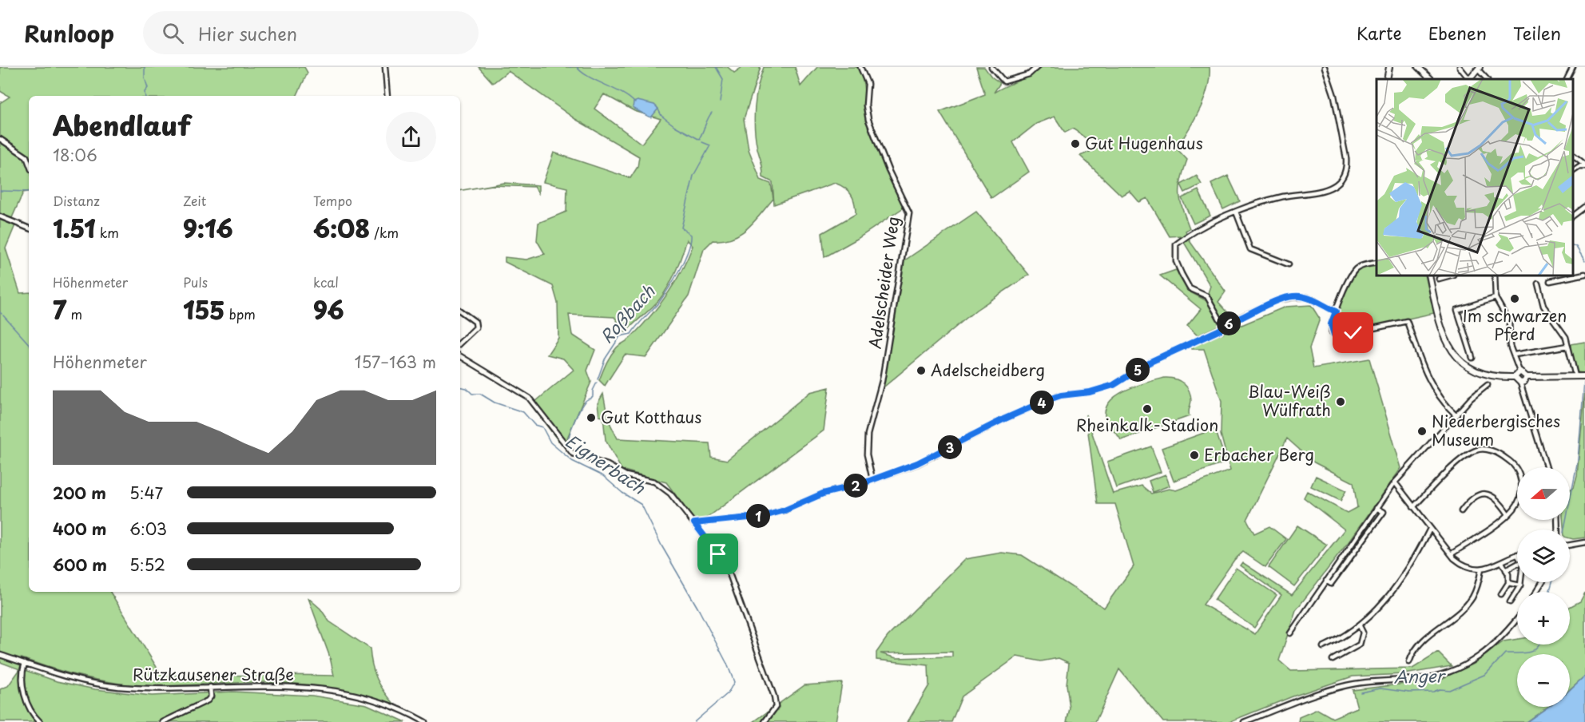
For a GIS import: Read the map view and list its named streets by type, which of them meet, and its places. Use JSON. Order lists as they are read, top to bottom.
{
  "streets": {
    "street": ["Adelscheider Weg", "Rützkausener Straße"]
  },
  "water": ["Roßbach", "Eignerbach", "Anger"],
  "places": [
    "Gut Hugenhaus",
    "Im schwarzen Pferd",
    "Adelscheidberg",
    "Blau-Weiß Wülfrath",
    "Rheinkalk-Stadion",
    "Gut Kotthaus",
    "Niederbergisches Museum",
    "Erbacher Berg"
  ],
  "north": "left",
  "page": {
    "header": "Runloop",
    "search": "Hier suchen",
    "nav": ["Karte", "Ebenen", "Teilen"],
    "heading": ["Abendlauf", "18:06"],
    "stats": [
      ["Distanz", "1.51 km"],
      ["Zeit", "9:16"],
      ["Tempo", "6:08 /km"],
      ["Höhenmeter", "7 m"],
      ["Puls", "155 bpm"],
      ["kcal", "96"]
    ],
    "pins": [
      "6",
      "5",
      "4",
      "3",
      "2",
      "1"
    ],
    "chart": ["Höhenmeter", "157–163 m"],
    "map_buttons": ["+", "−"],
    "list": [
      {
        "name": "200 m",
        "note": "5:47"
      },
      {
        "name": "400 m",
        "note": "6:03"
      },
      {
        "name": "600 m",
        "note": "5:52"
      }
    ]
  }
}
